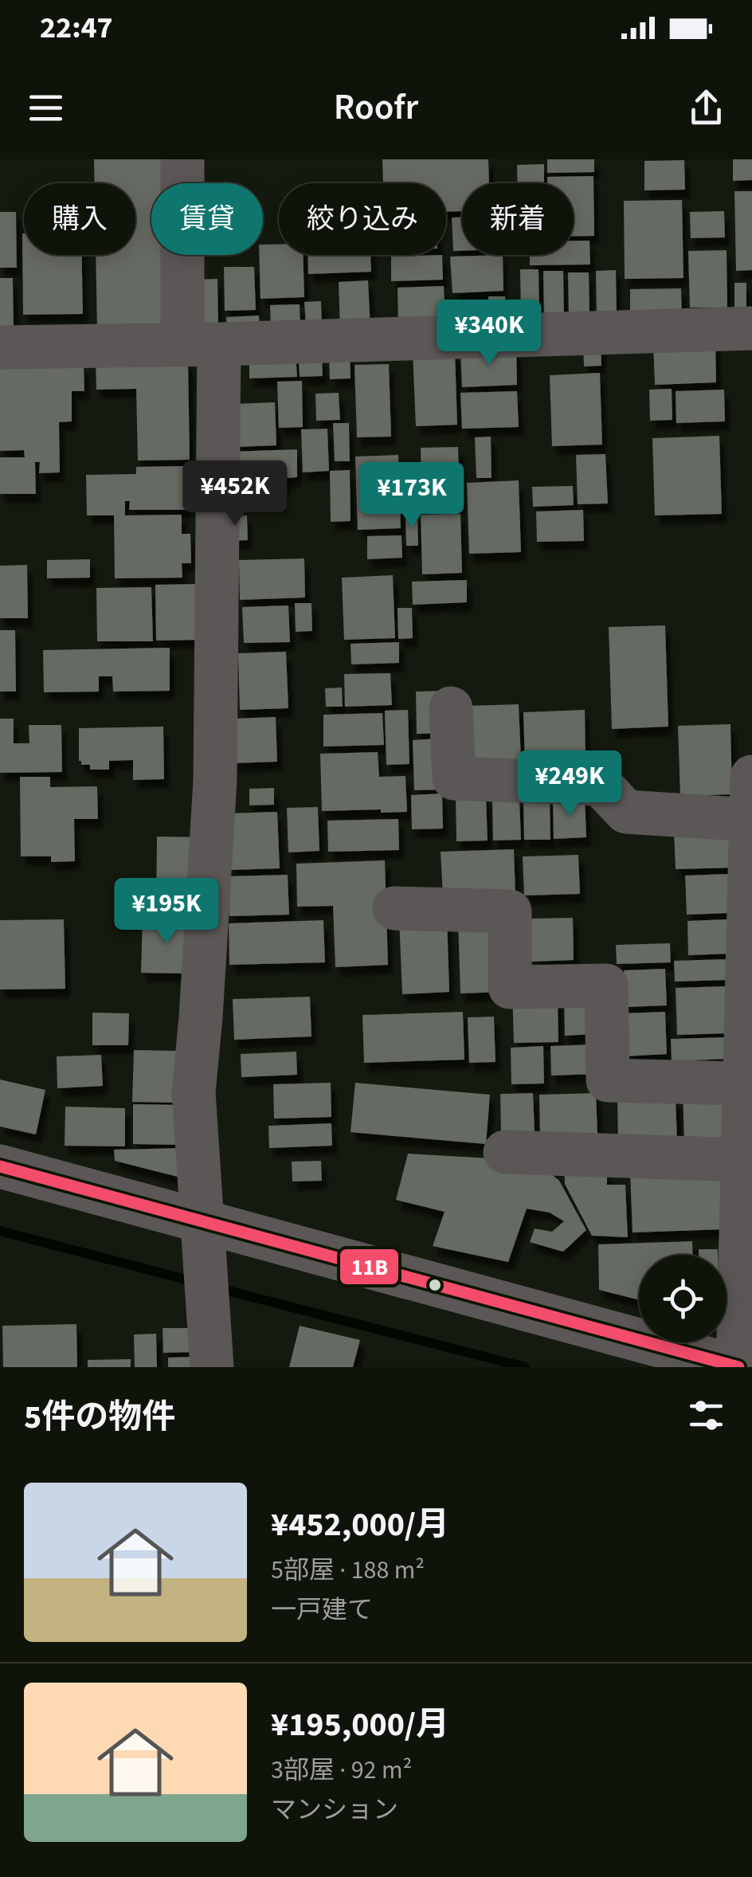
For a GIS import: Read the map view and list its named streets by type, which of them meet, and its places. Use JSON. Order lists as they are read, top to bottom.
{
  "lines": ["transit line 11B"],
  "page": {
    "status": "22:47",
    "header": "Roofr",
    "chip": [
      "購入",
      "賃貸",
      "絞り込み",
      "新着"
    ],
    "price": [
      "¥340K",
      "¥452K",
      "¥173K",
      "¥249K",
      "¥195K"
    ],
    "heading": "5件の物件",
    "list": [
      {
        "name": "¥452,000/月",
        "note": "5部屋 · 188 m² · 一戸建て"
      },
      {
        "name": "¥195,000/月",
        "note": "3部屋 · 92 m² · マンション"
      }
    ]
  }
}
